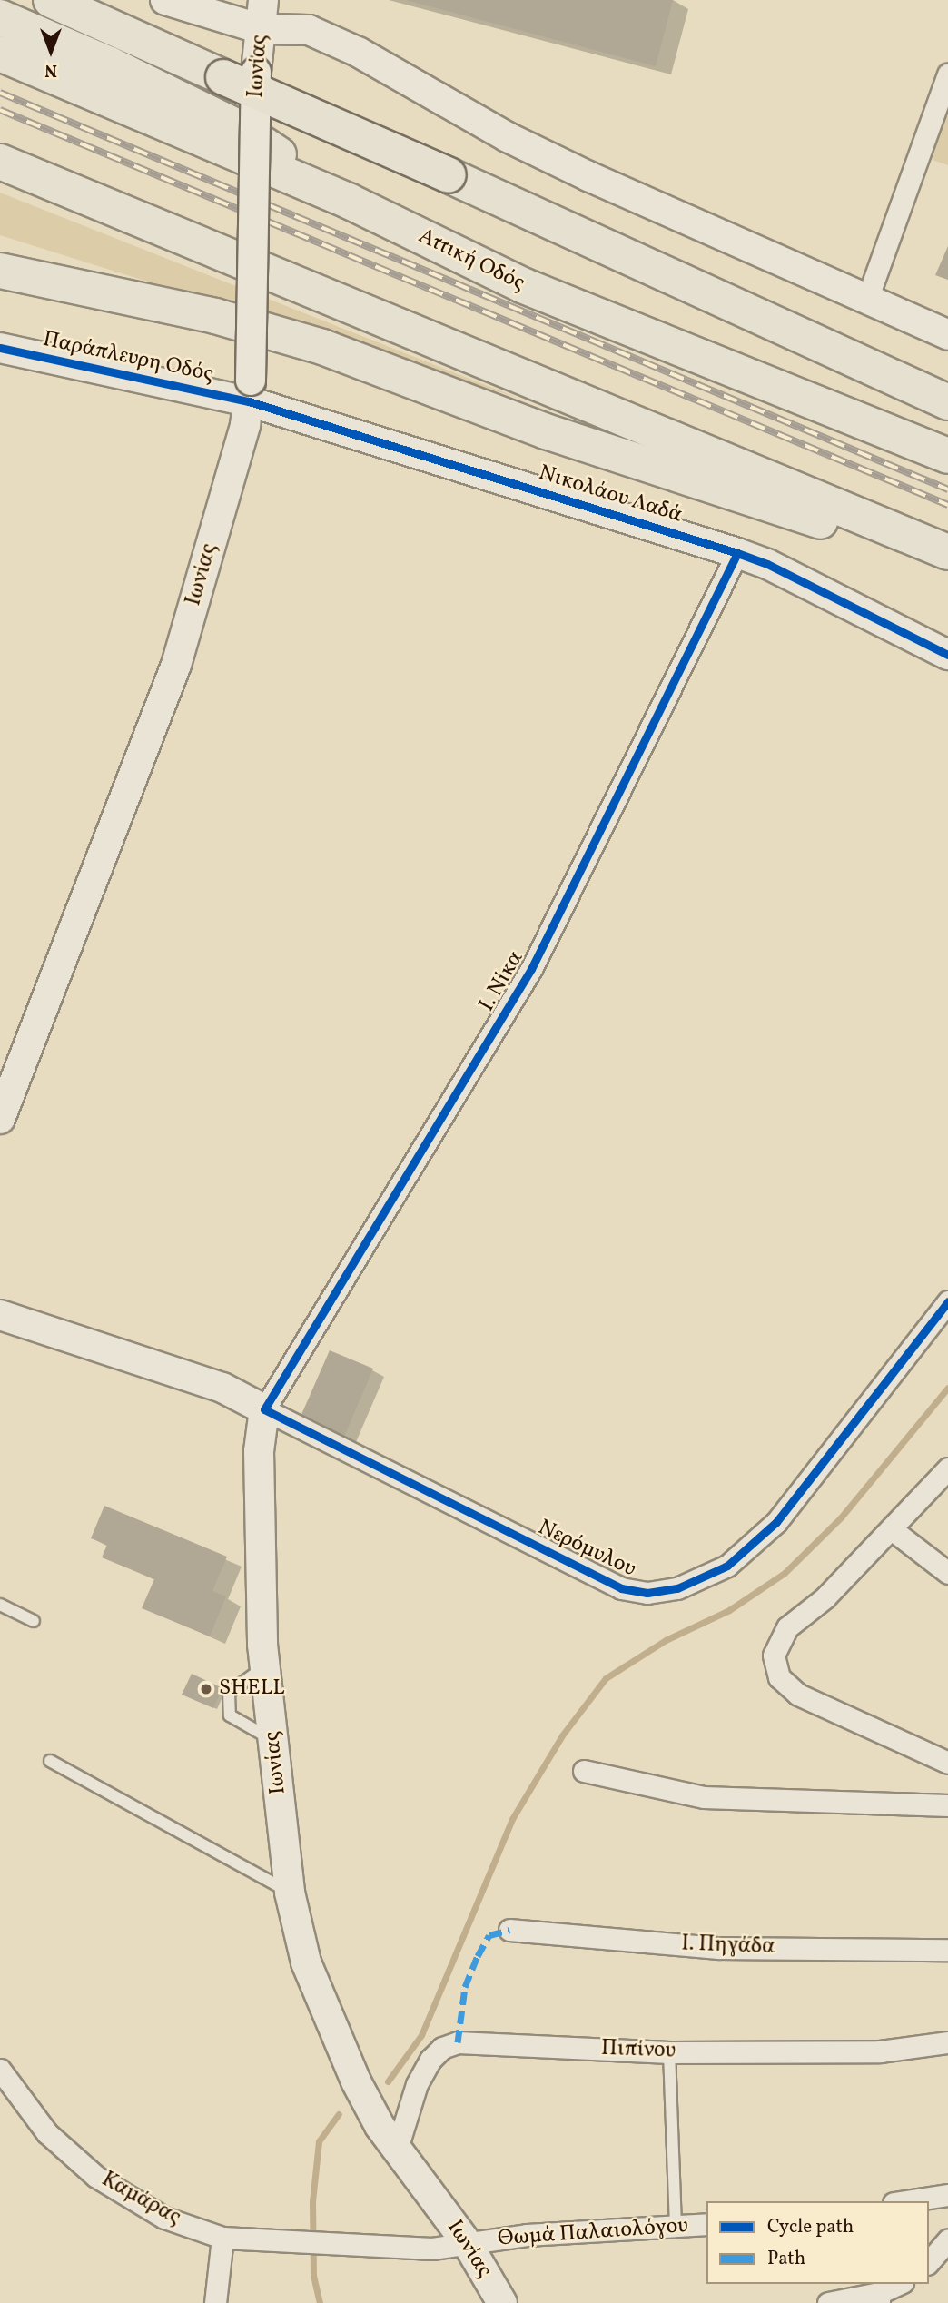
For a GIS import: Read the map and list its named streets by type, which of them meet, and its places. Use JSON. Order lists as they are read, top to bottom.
{
  "streets": {
    "highway": ["Αττική Οδός"],
    "main road": ["Ιωνίας", "Παράπλευρη Οδός", "Νικολάου Λαδά"],
    "street": [
      "Ι. Νίκα",
      "Νερόμυλου",
      "Ι. Πηγάδα",
      "Πιπίνου",
      "Καμάρας",
      "Θωμά Παλαιολόγου"
    ]
  },
  "crossings": [
    ["Ιωνίας", "Παράπλευρη Οδός"],
    ["Ιωνίας", "Νικολάου Λαδά"],
    ["Ιωνίας", "Ι. Νίκα"],
    ["Ιωνίας", "Νερόμυλου"],
    ["Ιωνίας", "Πιπίνου"],
    ["Ιωνίας", "Θωμά Παλαιολόγου"],
    ["Παράπλευρη Οδός", "Νικολάου Λαδά"],
    ["Νικολάου Λαδά", "Ι. Νίκα"],
    ["Ι. Νίκα", "Νερόμυλου"],
    ["Καμάρας", "Θωμά Παλαιολόγου"]
  ],
  "places": ["SHELL"],
  "legend": ["Cycle path", "Path"],
  "north": "bottom"
}
